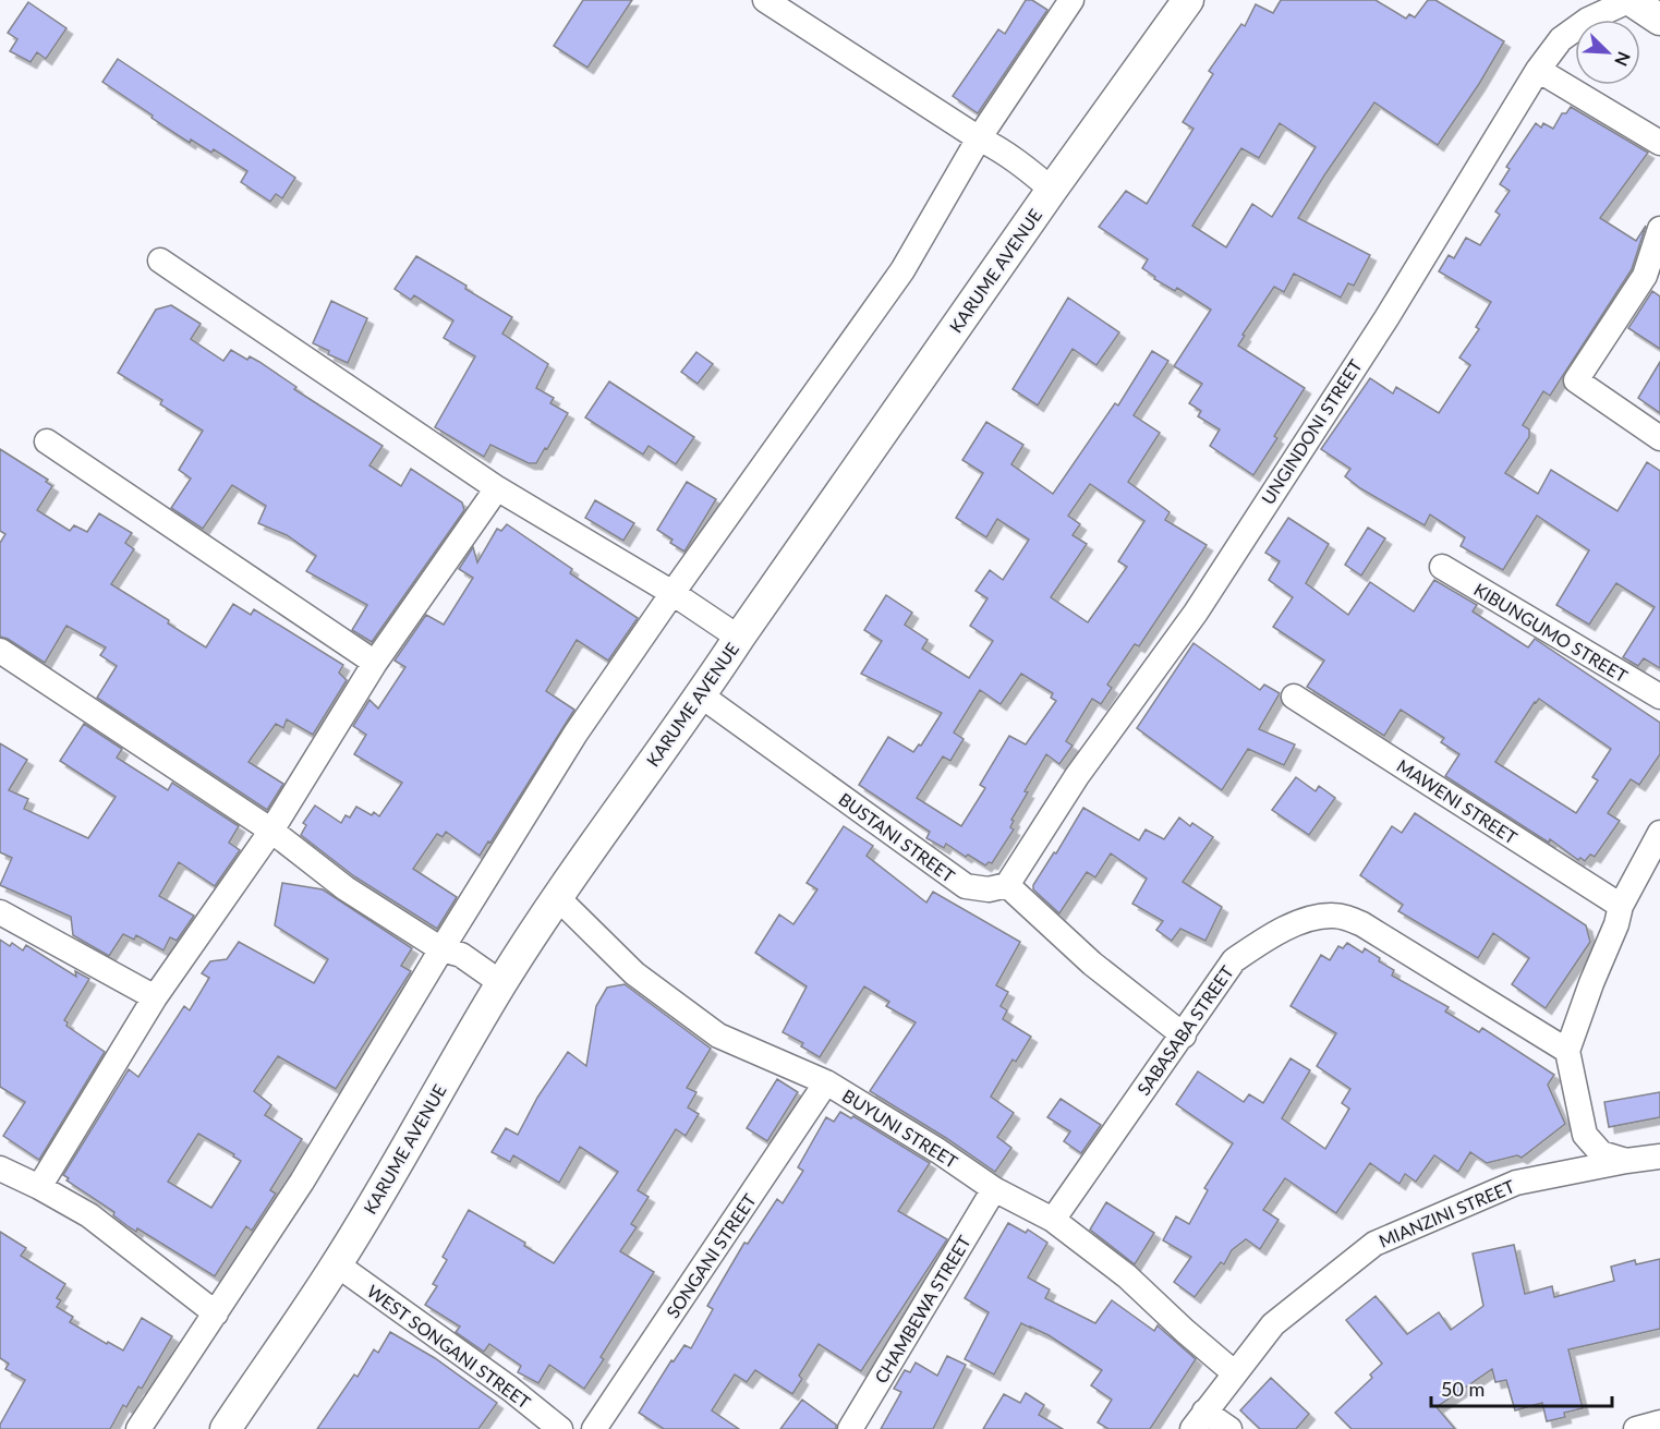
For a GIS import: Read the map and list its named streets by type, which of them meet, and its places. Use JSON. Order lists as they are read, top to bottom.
{
  "streets": {
    "main road": ["KARUME AVENUE"],
    "street": [
      "UNGINDONI STREET",
      "KIBUNGUMO STREET",
      "MAWENI STREET",
      "BUSTANI STREET",
      "SABASABA STREET",
      "BUYUNI STREET",
      "MIANZINI STREET",
      "SONGANI STREET",
      "CHAMBEWA STREET",
      "WEST SONGANI STREET"
    ]
  },
  "crossings": [
    ["KARUME AVENUE", "BUSTANI STREET"],
    ["KARUME AVENUE", "BUYUNI STREET"],
    ["KARUME AVENUE", "WEST SONGANI STREET"],
    ["UNGINDONI STREET", "BUSTANI STREET"],
    ["SABASABA STREET", "BUYUNI STREET"],
    ["BUYUNI STREET", "MIANZINI STREET"],
    ["BUYUNI STREET", "SONGANI STREET"],
    ["BUYUNI STREET", "CHAMBEWA STREET"]
  ],
  "scale_bar": "50 m",
  "north": "bottom right"
}
